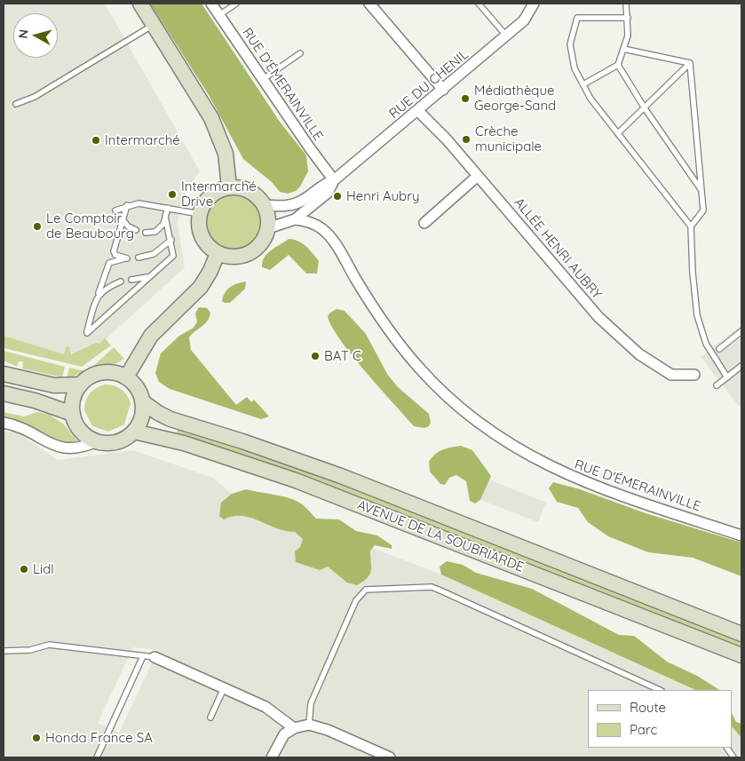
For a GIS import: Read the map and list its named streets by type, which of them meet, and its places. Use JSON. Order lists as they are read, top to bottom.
{
  "streets": {
    "street": [
      "RUE D'ÉMERAINVILLE",
      "RUE DU CHENIL",
      "ALLÉE HENRI AUBRY",
      "AVENUE DE LA SOUBRIARDE"
    ]
  },
  "crossings": [
    ["RUE D'ÉMERAINVILLE", "RUE DU CHENIL"],
    ["RUE DU CHENIL", "ALLÉE HENRI AUBRY"]
  ],
  "places": [
    "Médiathèque George-Sand",
    "Crèche municipale",
    "Intermarché",
    "Intermarché Drive",
    "Henri Aubry",
    "Le Comptoir de Beaubourg",
    "BAT C",
    "Lidl",
    "Honda France SA"
  ],
  "legend": ["Route", "Parc"],
  "north": "left"
}
